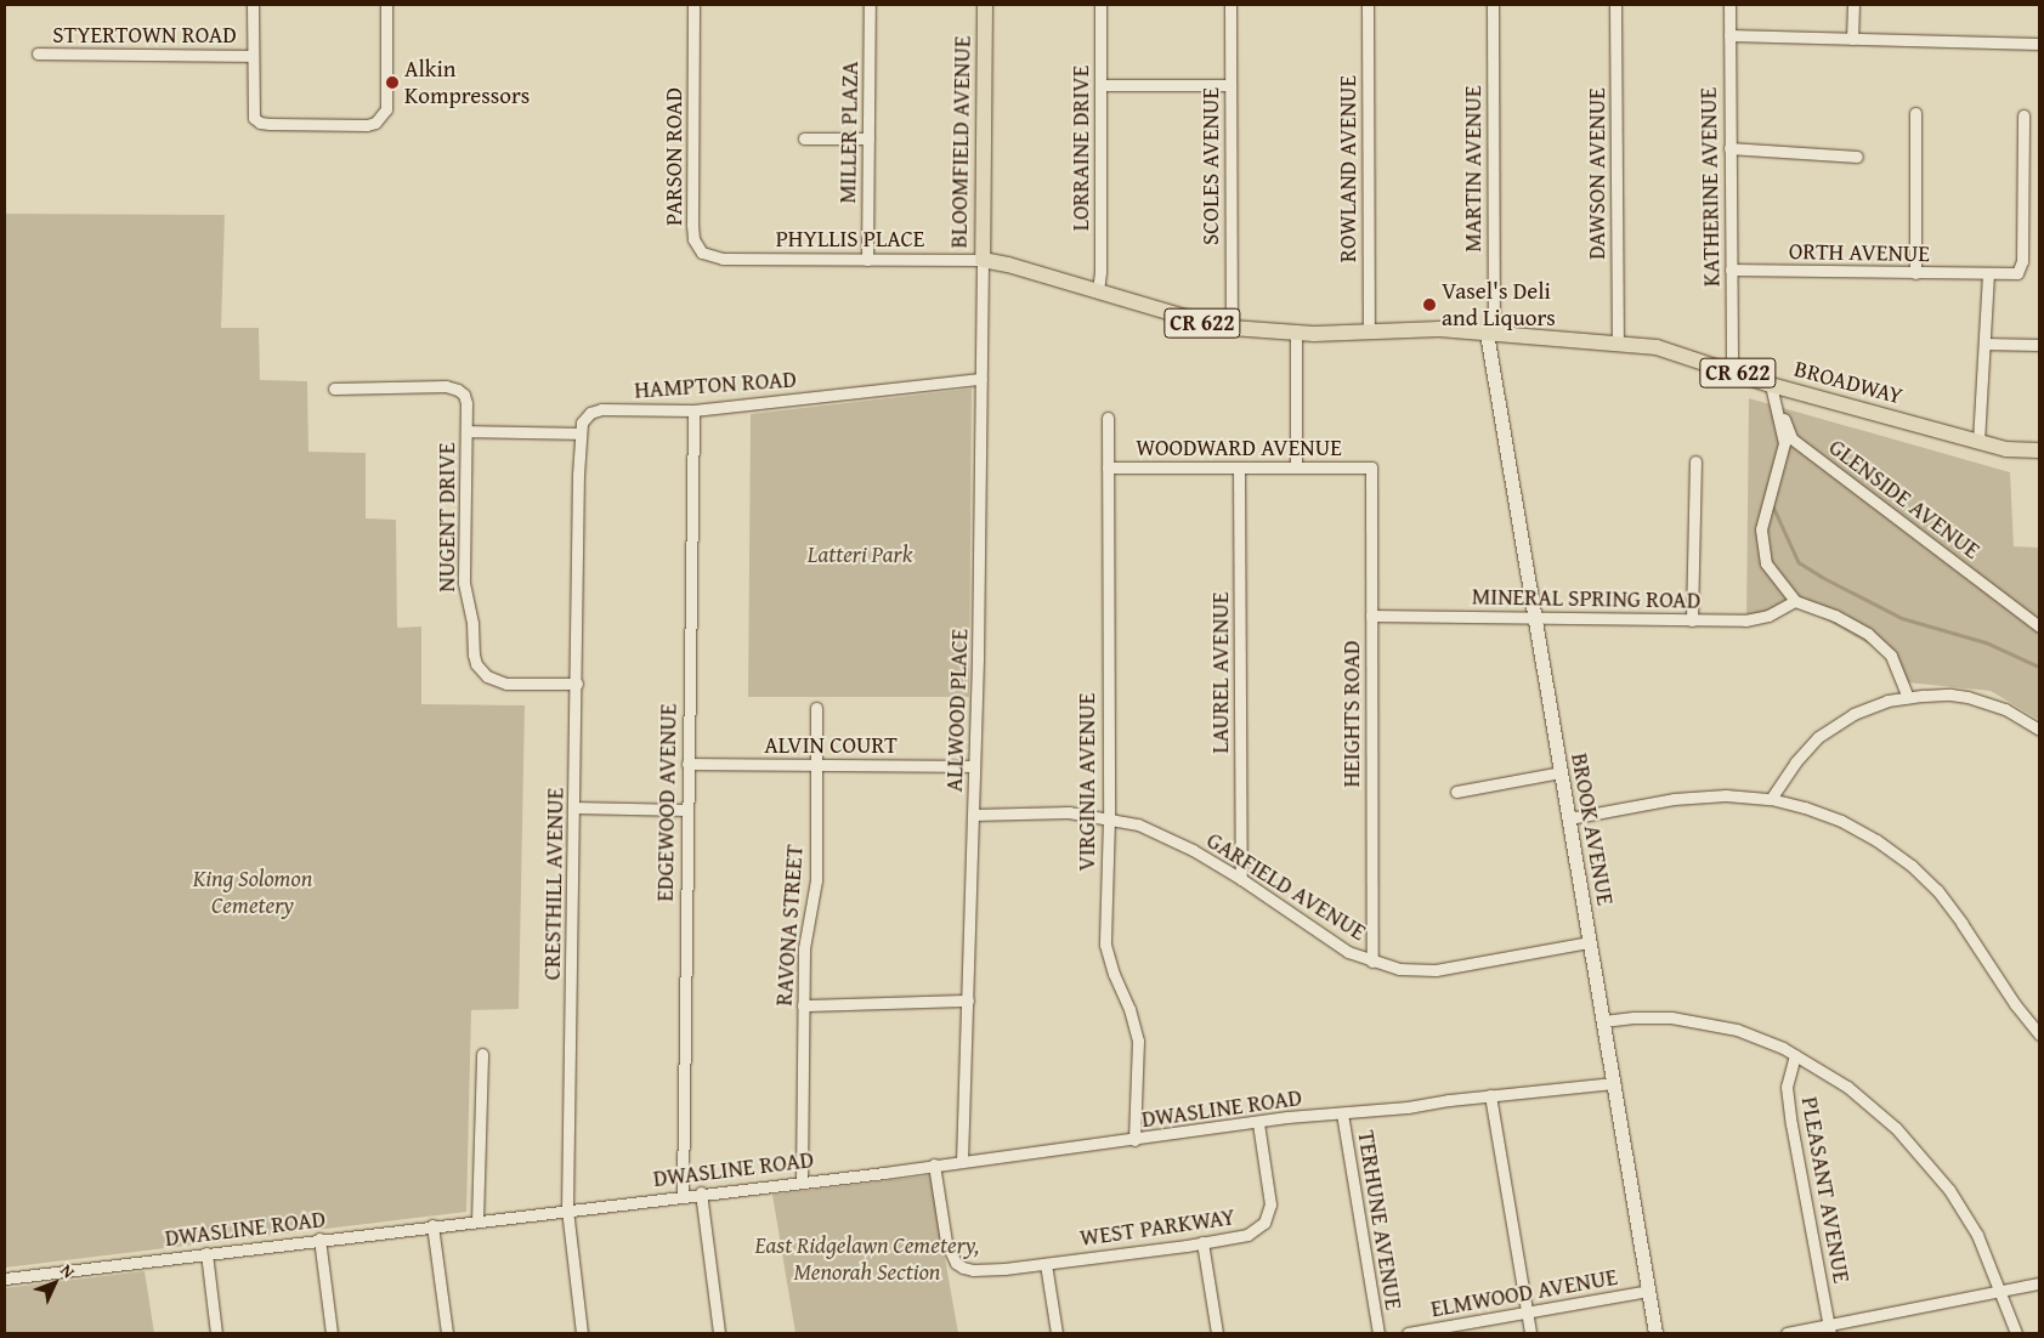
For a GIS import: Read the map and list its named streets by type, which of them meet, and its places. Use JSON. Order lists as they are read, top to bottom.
{
  "streets": {
    "main road": [
      "BLOOMFIELD AVENUE",
      "CR 622",
      "BROADWAY",
      "BROOK AVENUE"
    ],
    "street": [
      "STYERTOWN ROAD",
      "MILLER PLAZA",
      "LORRAINE DRIVE",
      "PARSON ROAD",
      "SCOLES AVENUE",
      "ROWLAND AVENUE",
      "MARTIN AVENUE",
      "DAWSON AVENUE",
      "KATHERINE AVENUE",
      "PHYLLIS PLACE",
      "ORTH AVENUE",
      "HAMPTON ROAD",
      "WOODWARD AVENUE",
      "GLENSIDE AVENUE",
      "NUGENT DRIVE",
      "MINERAL SPRING ROAD",
      "LAUREL AVENUE",
      "ALLWOOD PLACE",
      "HEIGHTS ROAD",
      "ALVIN COURT",
      "VIRGINIA AVENUE",
      "EDGEWOOD AVENUE",
      "CRESTHILL AVENUE",
      "GARFIELD AVENUE",
      "RAVONA STREET",
      "DWASLINE ROAD",
      "PLEASANT AVENUE",
      "TERHUNE AVENUE",
      "WEST PARKWAY",
      "ELMWOOD AVENUE"
    ]
  },
  "crossings": [
    ["MILLER PLAZA", "PHYLLIS PLACE"],
    ["BLOOMFIELD AVENUE", "LORRAINE DRIVE"],
    ["BLOOMFIELD AVENUE", "SCOLES AVENUE"],
    ["BLOOMFIELD AVENUE", "ROWLAND AVENUE"],
    ["BLOOMFIELD AVENUE", "PHYLLIS PLACE"],
    ["BLOOMFIELD AVENUE", "BROADWAY"],
    ["BLOOMFIELD AVENUE", "ALLWOOD PLACE"],
    ["PARSON ROAD", "PHYLLIS PLACE"],
    ["MARTIN AVENUE", "BROADWAY"],
    ["MARTIN AVENUE", "BROOK AVENUE"],
    ["DAWSON AVENUE", "BROADWAY"],
    ["KATHERINE AVENUE", "ORTH AVENUE"],
    ["KATHERINE AVENUE", "BROADWAY"],
    ["PHYLLIS PLACE", "ALLWOOD PLACE"],
    ["BROADWAY", "GLENSIDE AVENUE"],
    ["BROADWAY", "BROOK AVENUE"],
    ["HAMPTON ROAD", "ALLWOOD PLACE"],
    ["HAMPTON ROAD", "EDGEWOOD AVENUE"],
    ["HAMPTON ROAD", "CRESTHILL AVENUE"],
    ["WOODWARD AVENUE", "LAUREL AVENUE"],
    ["WOODWARD AVENUE", "HEIGHTS ROAD"],
    ["WOODWARD AVENUE", "VIRGINIA AVENUE"],
    ["NUGENT DRIVE", "CRESTHILL AVENUE"],
    ["MINERAL SPRING ROAD", "HEIGHTS ROAD"],
    ["MINERAL SPRING ROAD", "BROOK AVENUE"],
    ["LAUREL AVENUE", "GARFIELD AVENUE"],
    ["ALLWOOD PLACE", "ALVIN COURT"],
    ["ALLWOOD PLACE", "GARFIELD AVENUE"],
    ["ALLWOOD PLACE", "DWASLINE ROAD"],
    ["HEIGHTS ROAD", "GARFIELD AVENUE"],
    ["ALVIN COURT", "EDGEWOOD AVENUE"],
    ["ALVIN COURT", "RAVONA STREET"],
    ["VIRGINIA AVENUE", "GARFIELD AVENUE"],
    ["VIRGINIA AVENUE", "DWASLINE ROAD"],
    ["EDGEWOOD AVENUE", "DWASLINE ROAD"],
    ["BROOK AVENUE", "GARFIELD AVENUE"],
    ["BROOK AVENUE", "DWASLINE ROAD"],
    ["BROOK AVENUE", "ELMWOOD AVENUE"],
    ["CRESTHILL AVENUE", "DWASLINE ROAD"],
    ["RAVONA STREET", "DWASLINE ROAD"],
    ["DWASLINE ROAD", "TERHUNE AVENUE"],
    ["DWASLINE ROAD", "WEST PARKWAY"]
  ],
  "parks": ["Latteri Park", "King Solomon Cemetery", "East Ridgelawn Cemetery, Menorah Section"],
  "places": ["Alkin Kompressors", "Vasel's Deli and Liquors"],
  "north": "top right"
}
